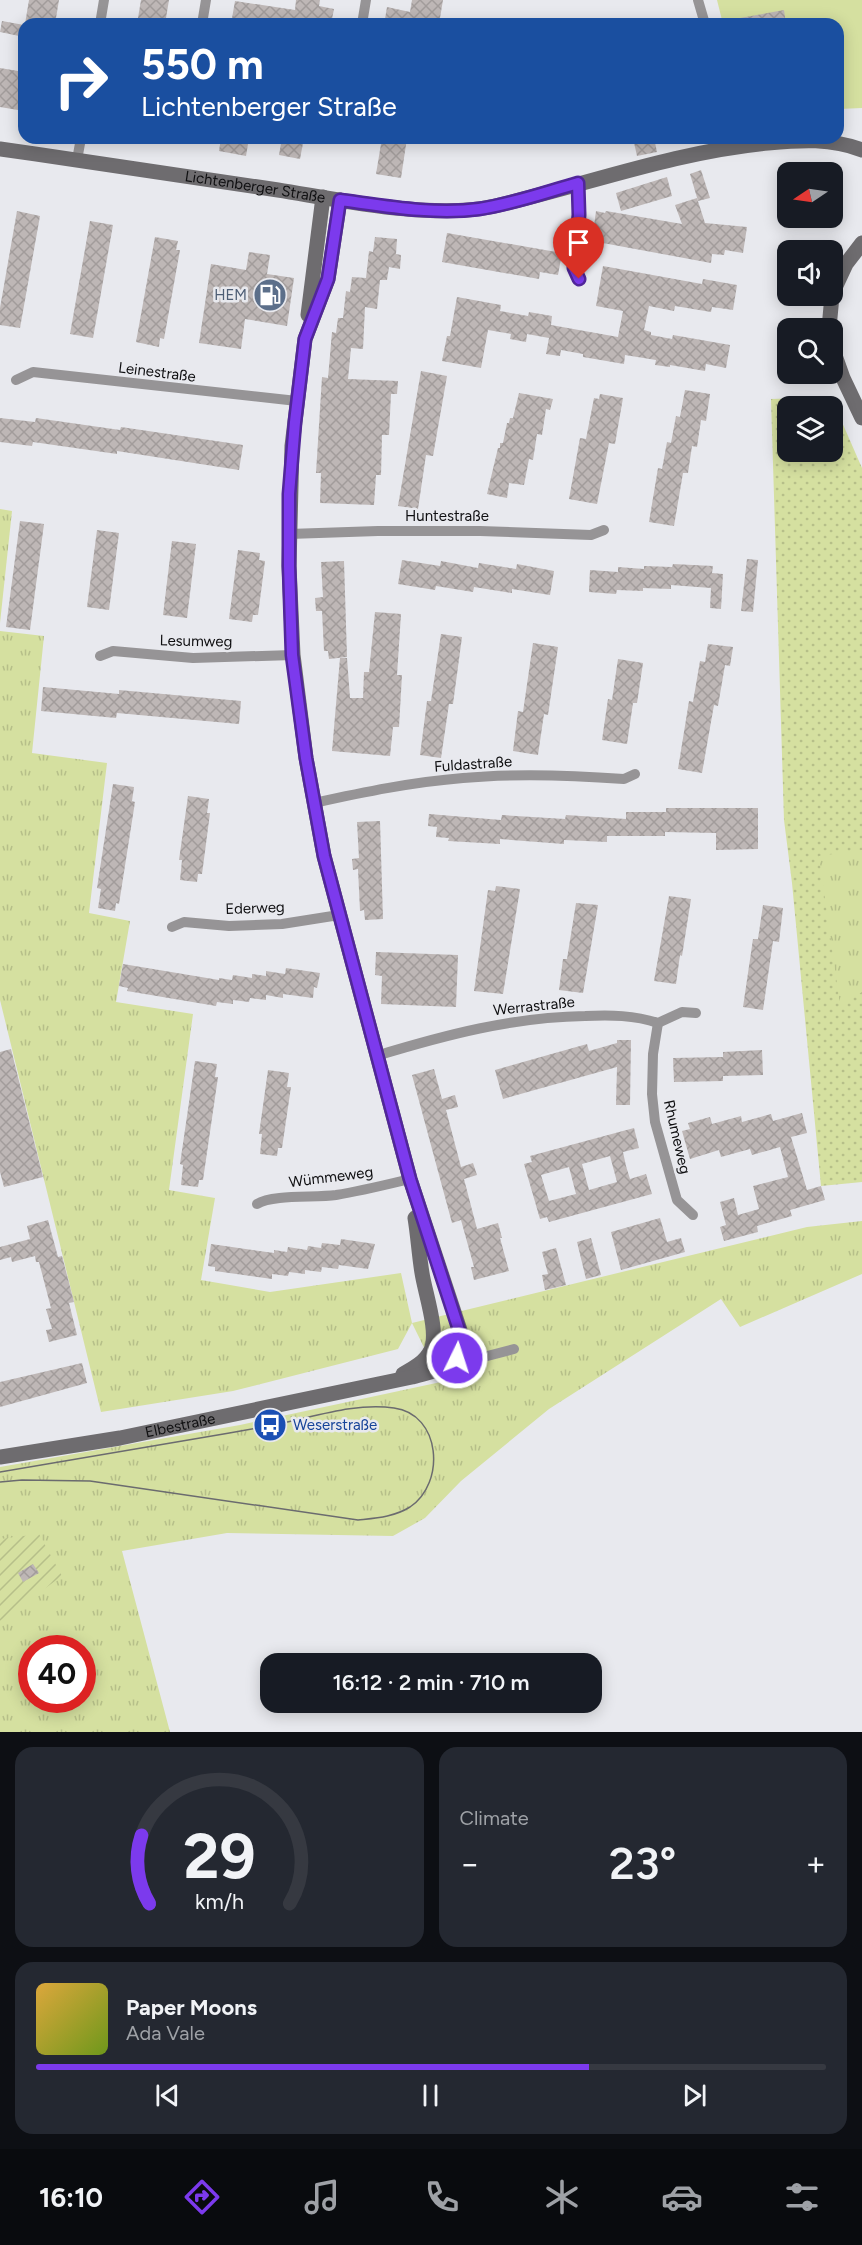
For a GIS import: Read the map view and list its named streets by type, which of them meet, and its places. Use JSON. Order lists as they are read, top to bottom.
{
  "streets": {
    "street": [
      "Lichtenberger Straße",
      "Leinestraße",
      "Huntestraße",
      "Lesumweg",
      "Fuldastraße",
      "Ederweg",
      "Werrastraße",
      "Rhumeweg",
      "Wümmeweg",
      "Elbestraße"
    ]
  },
  "crossings": [
    ["Werrastraße", "Rhumeweg"]
  ],
  "places": {
    "fuel station": ["HEM"],
    "bus stop": ["Weserstraße"]
  },
  "north": "left",
  "page": {
    "turn": ["550 m", "Lichtenberger Straße"],
    "limit": "40",
    "trip": "16:12 · 2 min · 710 m",
    "tile": "Climate",
    "heat": ["−", "23°", "+"],
    "song": ["Paper Moons", "Ada Vale"],
    "tabs": "16:10",
    "gauge": ["29", "km/h"]
  }
}
